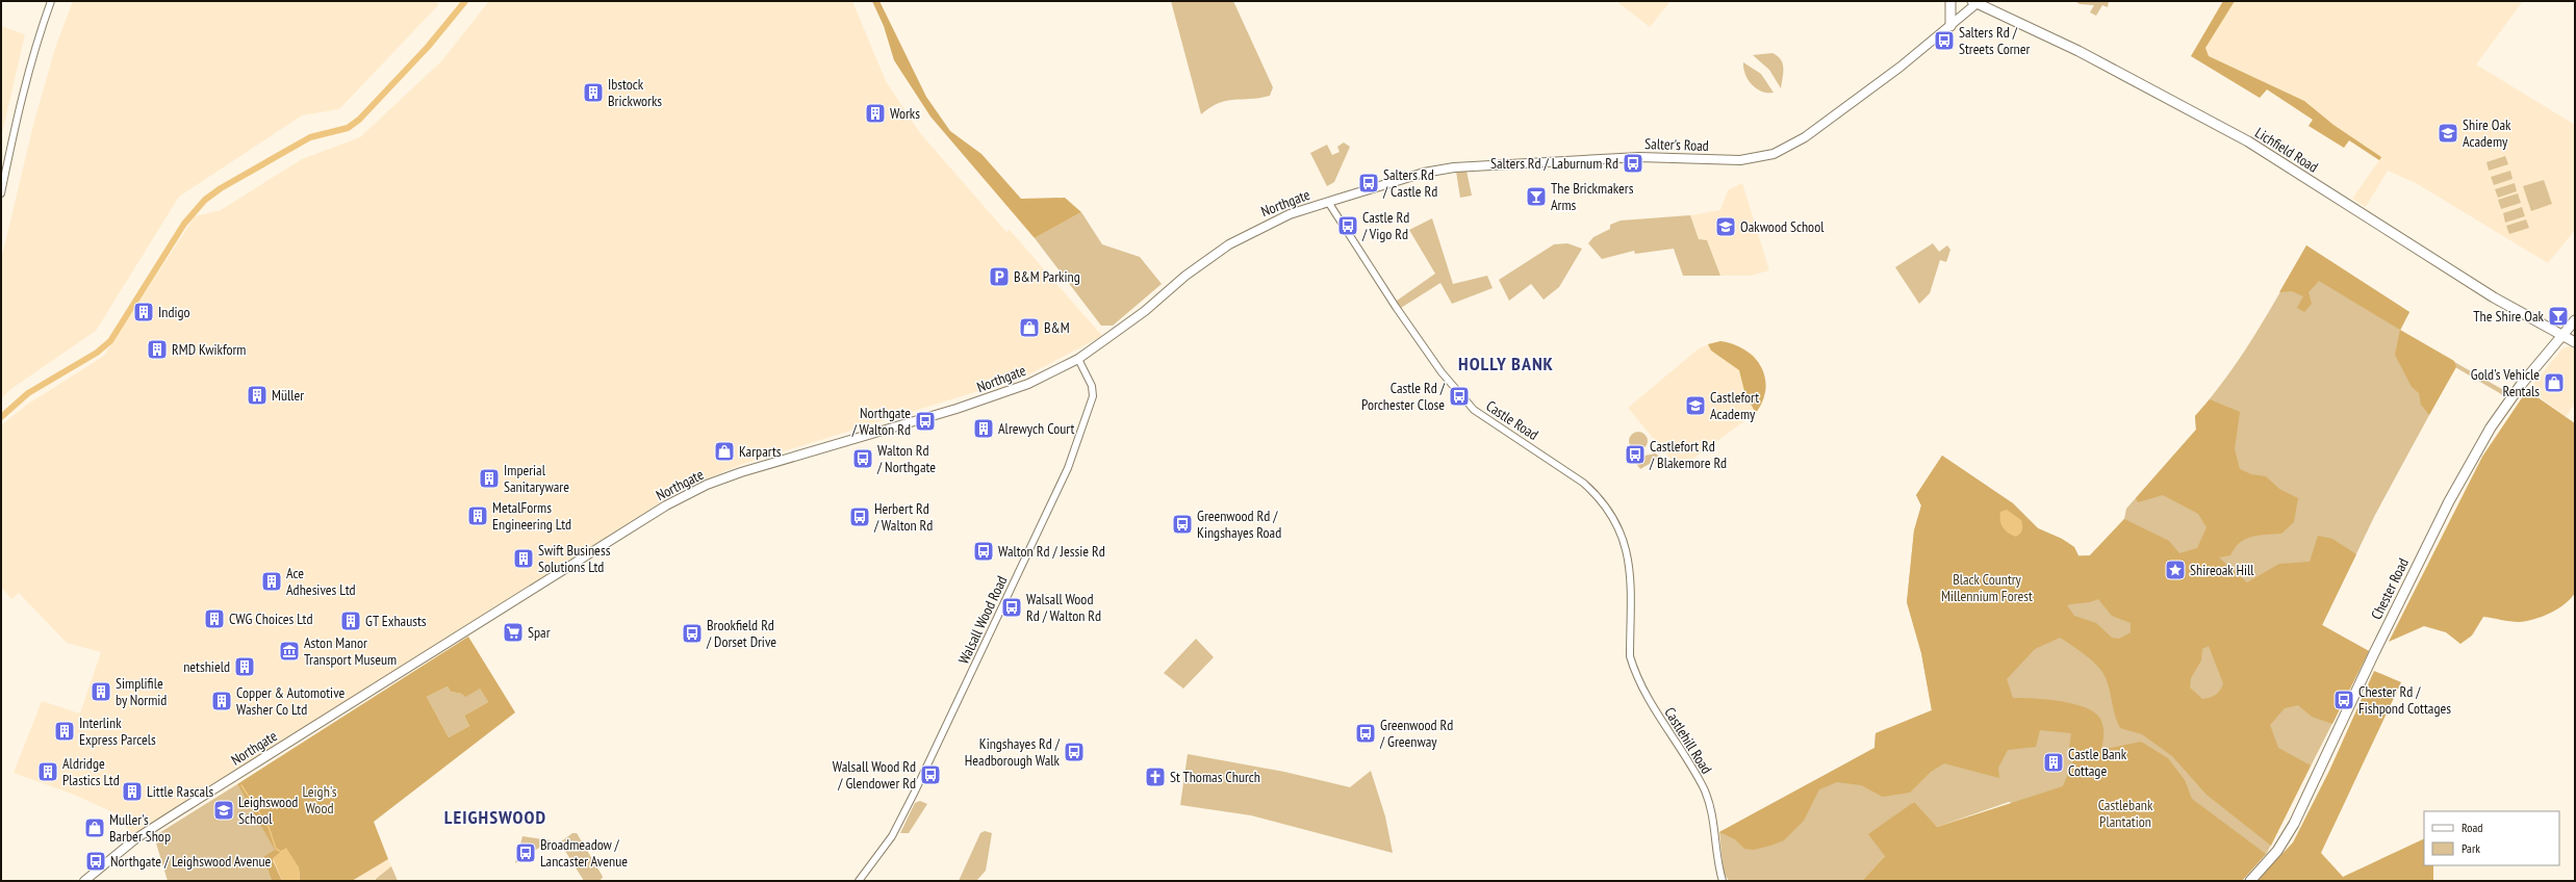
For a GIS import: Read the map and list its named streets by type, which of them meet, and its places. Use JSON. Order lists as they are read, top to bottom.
{
  "streets": {
    "highway": ["Lichfield Road", "Chester Road"],
    "main road": ["Salter's Road", "Northgate"],
    "street": ["Castle Road", "Walsall Wood Road", "Castlehill Road"]
  },
  "crossings": [
    ["Salter's Road", "Lichfield Road"],
    ["Salter's Road", "Northgate"],
    ["Salter's Road", "Castle Road"],
    ["Lichfield Road", "Chester Road"],
    ["Northgate", "Castle Road"],
    ["Northgate", "Walsall Wood Road"],
    ["Castle Road", "Castlehill Road"]
  ],
  "districts": ["HOLLY BANK", "LEIGHSWOOD"],
  "parks": ["Black Country Millennium Forest", "Leigh's Wood", "Castlebank Plantation"],
  "places": {
    "bus stop": [
      "Salters Rd / Streets Corner",
      "Salters Rd / Laburnum Rd",
      "Salters Rd / Castle Rd",
      "Castle Rd / Vigo Rd",
      "Castle Rd / Porchester Close",
      "Northgate / Walton Rd",
      "Castlefort Rd / Blakemore Rd",
      "Walton Rd / Northgate",
      "Herbert Rd / Walton Rd",
      "Greenwood Rd / Kingshayes Road",
      "Walton Rd / Jessie Rd",
      "Walsall Wood Rd / Walton Rd",
      "Brookfield Rd / Dorset Drive",
      "Chester Rd / Fishpond Cottages",
      "Greenwood Rd / Greenway",
      "Kingshayes Rd / Headborough Walk",
      "Walsall Wood Rd / Glendower Rd",
      "Broadmeadow / Lancaster Avenue",
      "Northgate / Leighswood Avenue"
    ],
    "building": [
      "Ibstock Brickworks",
      "Works",
      "Indigo",
      "RMD Kwikform",
      "Müller",
      "Alrewych Court",
      "Imperial Sanitaryware",
      "MetalForms Engineering Ltd",
      "Swift Business Solutions Ltd",
      "Ace Adhesives Ltd",
      "CWG Choices Ltd",
      "GT Exhausts",
      "netshield",
      "Simplifile by Normid",
      "Copper & Automotive Washer Co Ltd",
      "Interlink Express Parcels",
      "Castle Bank Cottage",
      "Aldridge Plastics Ltd",
      "Little Rascals"
    ],
    "school or university": [
      "Shire Oak Academy",
      "Oakwood School",
      "Castlefort Academy",
      "Leighswood School"
    ],
    "bar": ["The Brickmakers Arms", "The Shire Oak"],
    "parking": ["B&M Parking"],
    "shop": [
      "B&M",
      "Gold's Vehicle Rentals",
      "Karparts",
      "Muller's Barber Shop"
    ],
    "place": ["Shireoak Hill"],
    "supermarket": ["Spar"],
    "museum": ["Aston Manor Transport Museum"],
    "church": ["St Thomas Church"]
  },
  "legend": ["Road", "Park"]
}
